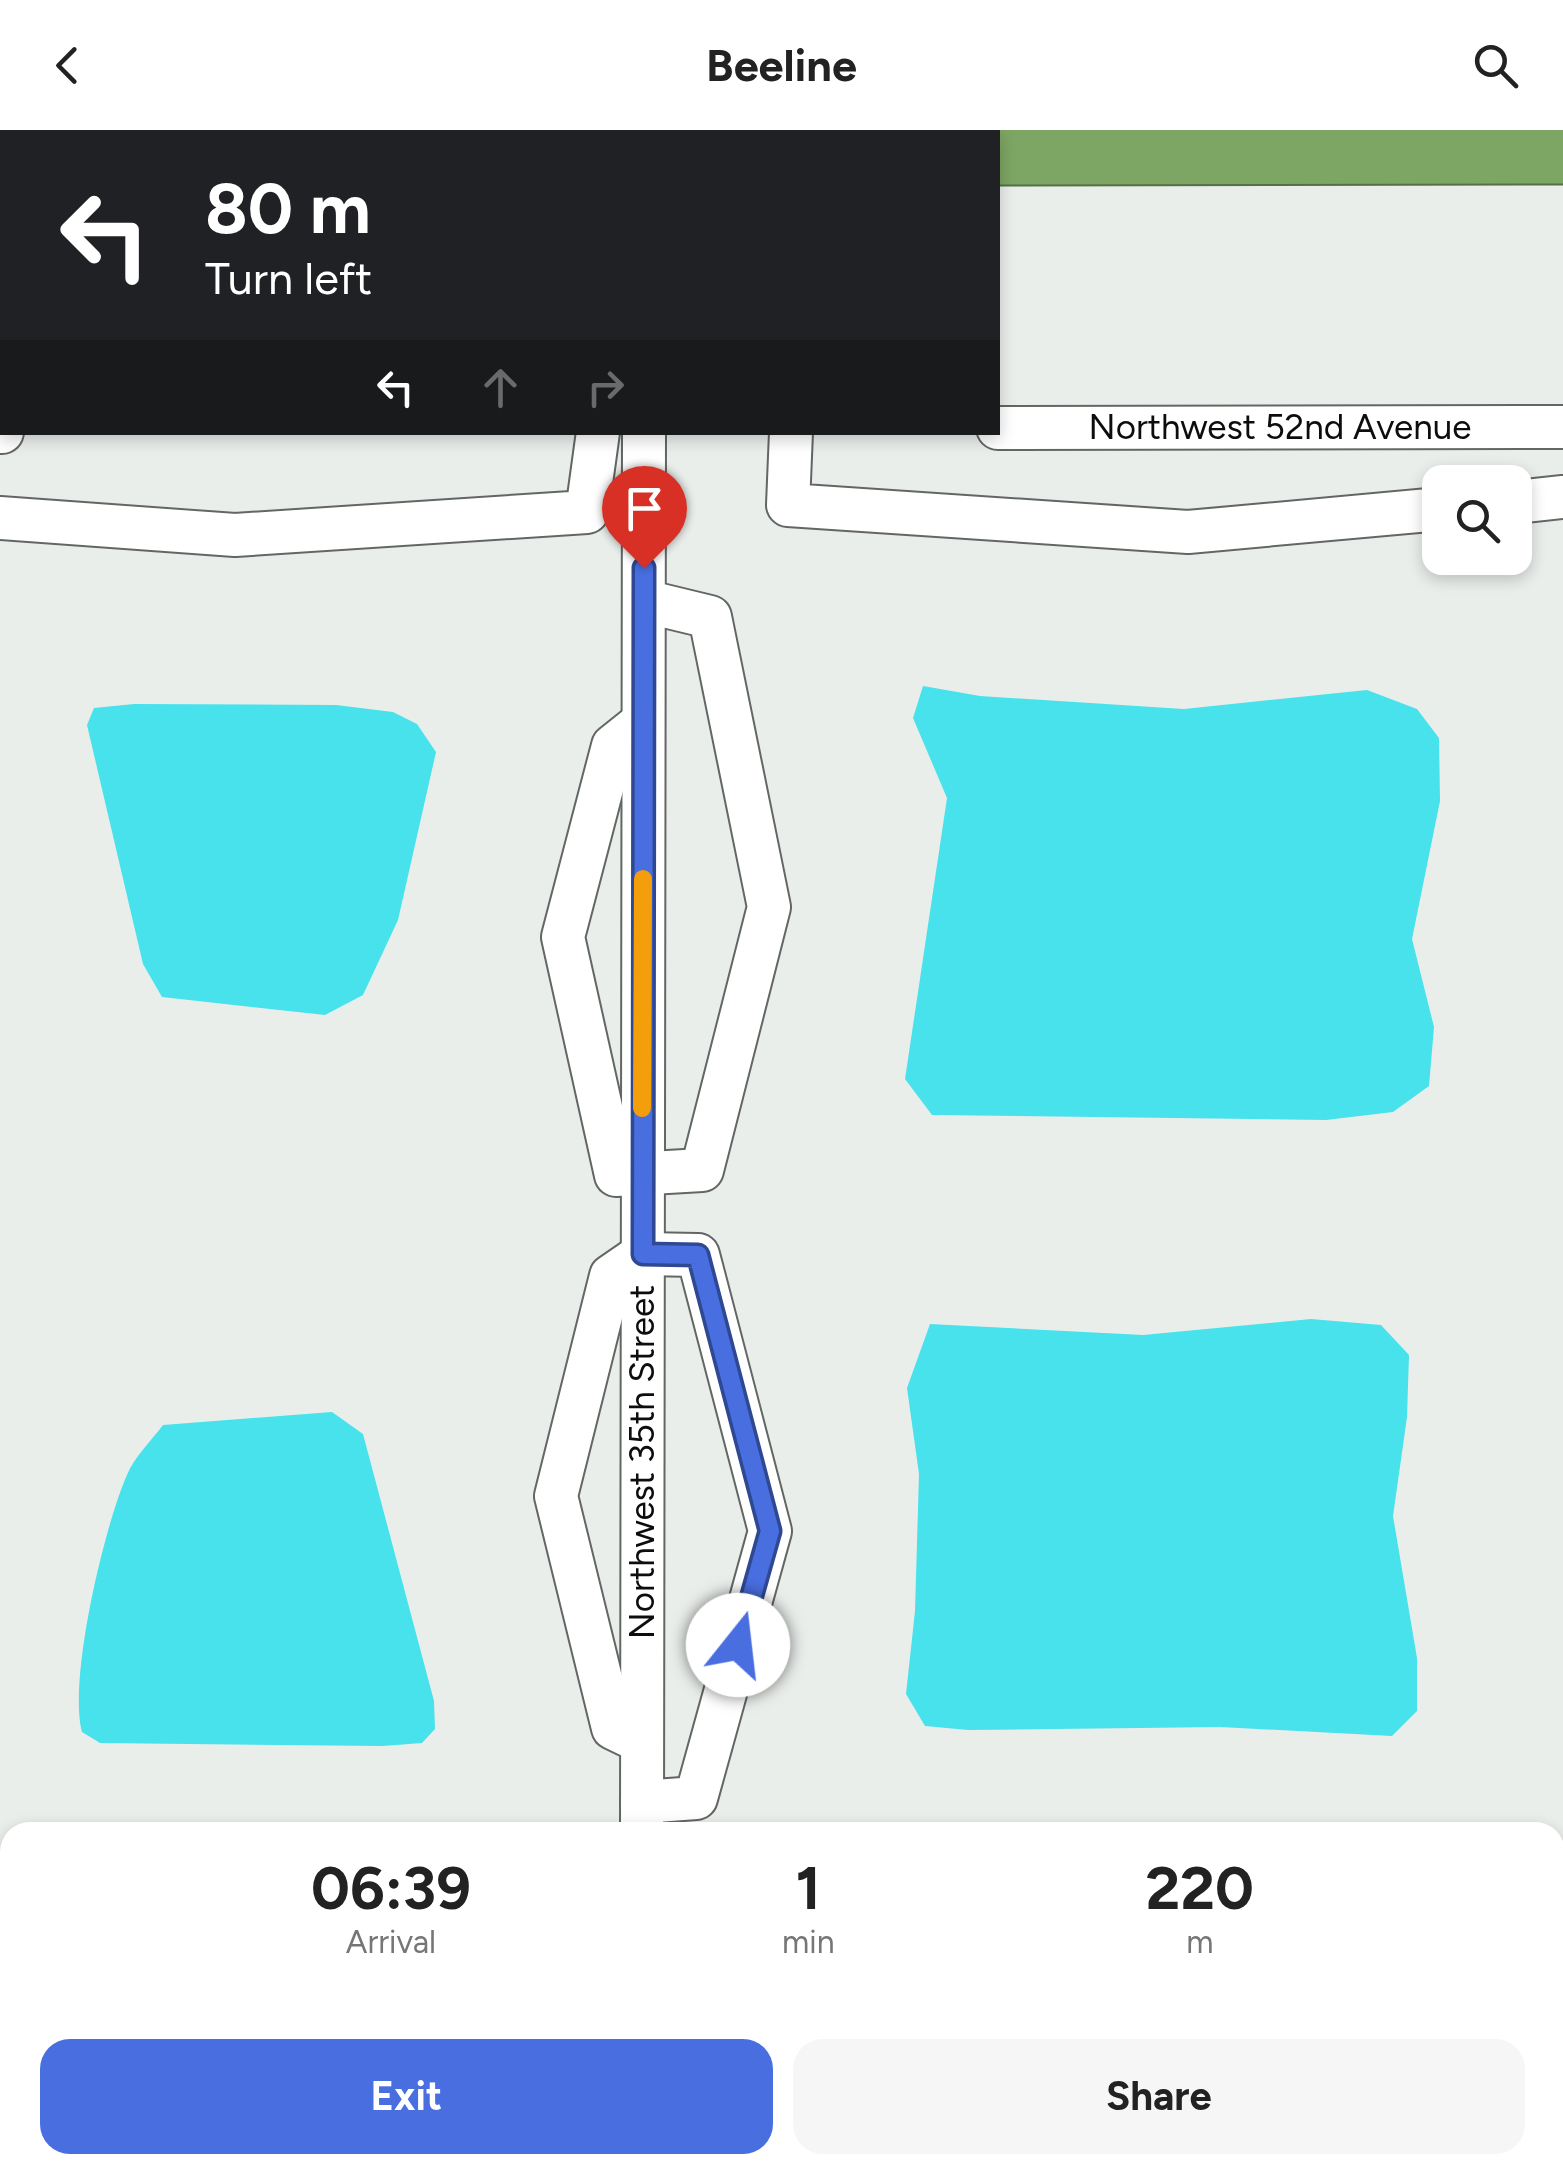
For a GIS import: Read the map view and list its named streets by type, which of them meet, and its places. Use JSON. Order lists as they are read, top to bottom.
{
  "streets": {
    "street": ["Northwest 52nd Avenue", "Northwest 35th Street"]
  },
  "page": {
    "header": "Beeline",
    "turn": ["80 m", "Turn left"],
    "eta": [
      "06:39",
      "Arrival",
      "1",
      "min",
      "220",
      "m"
    ],
    "buttons": ["Exit", "Share"]
  }
}
